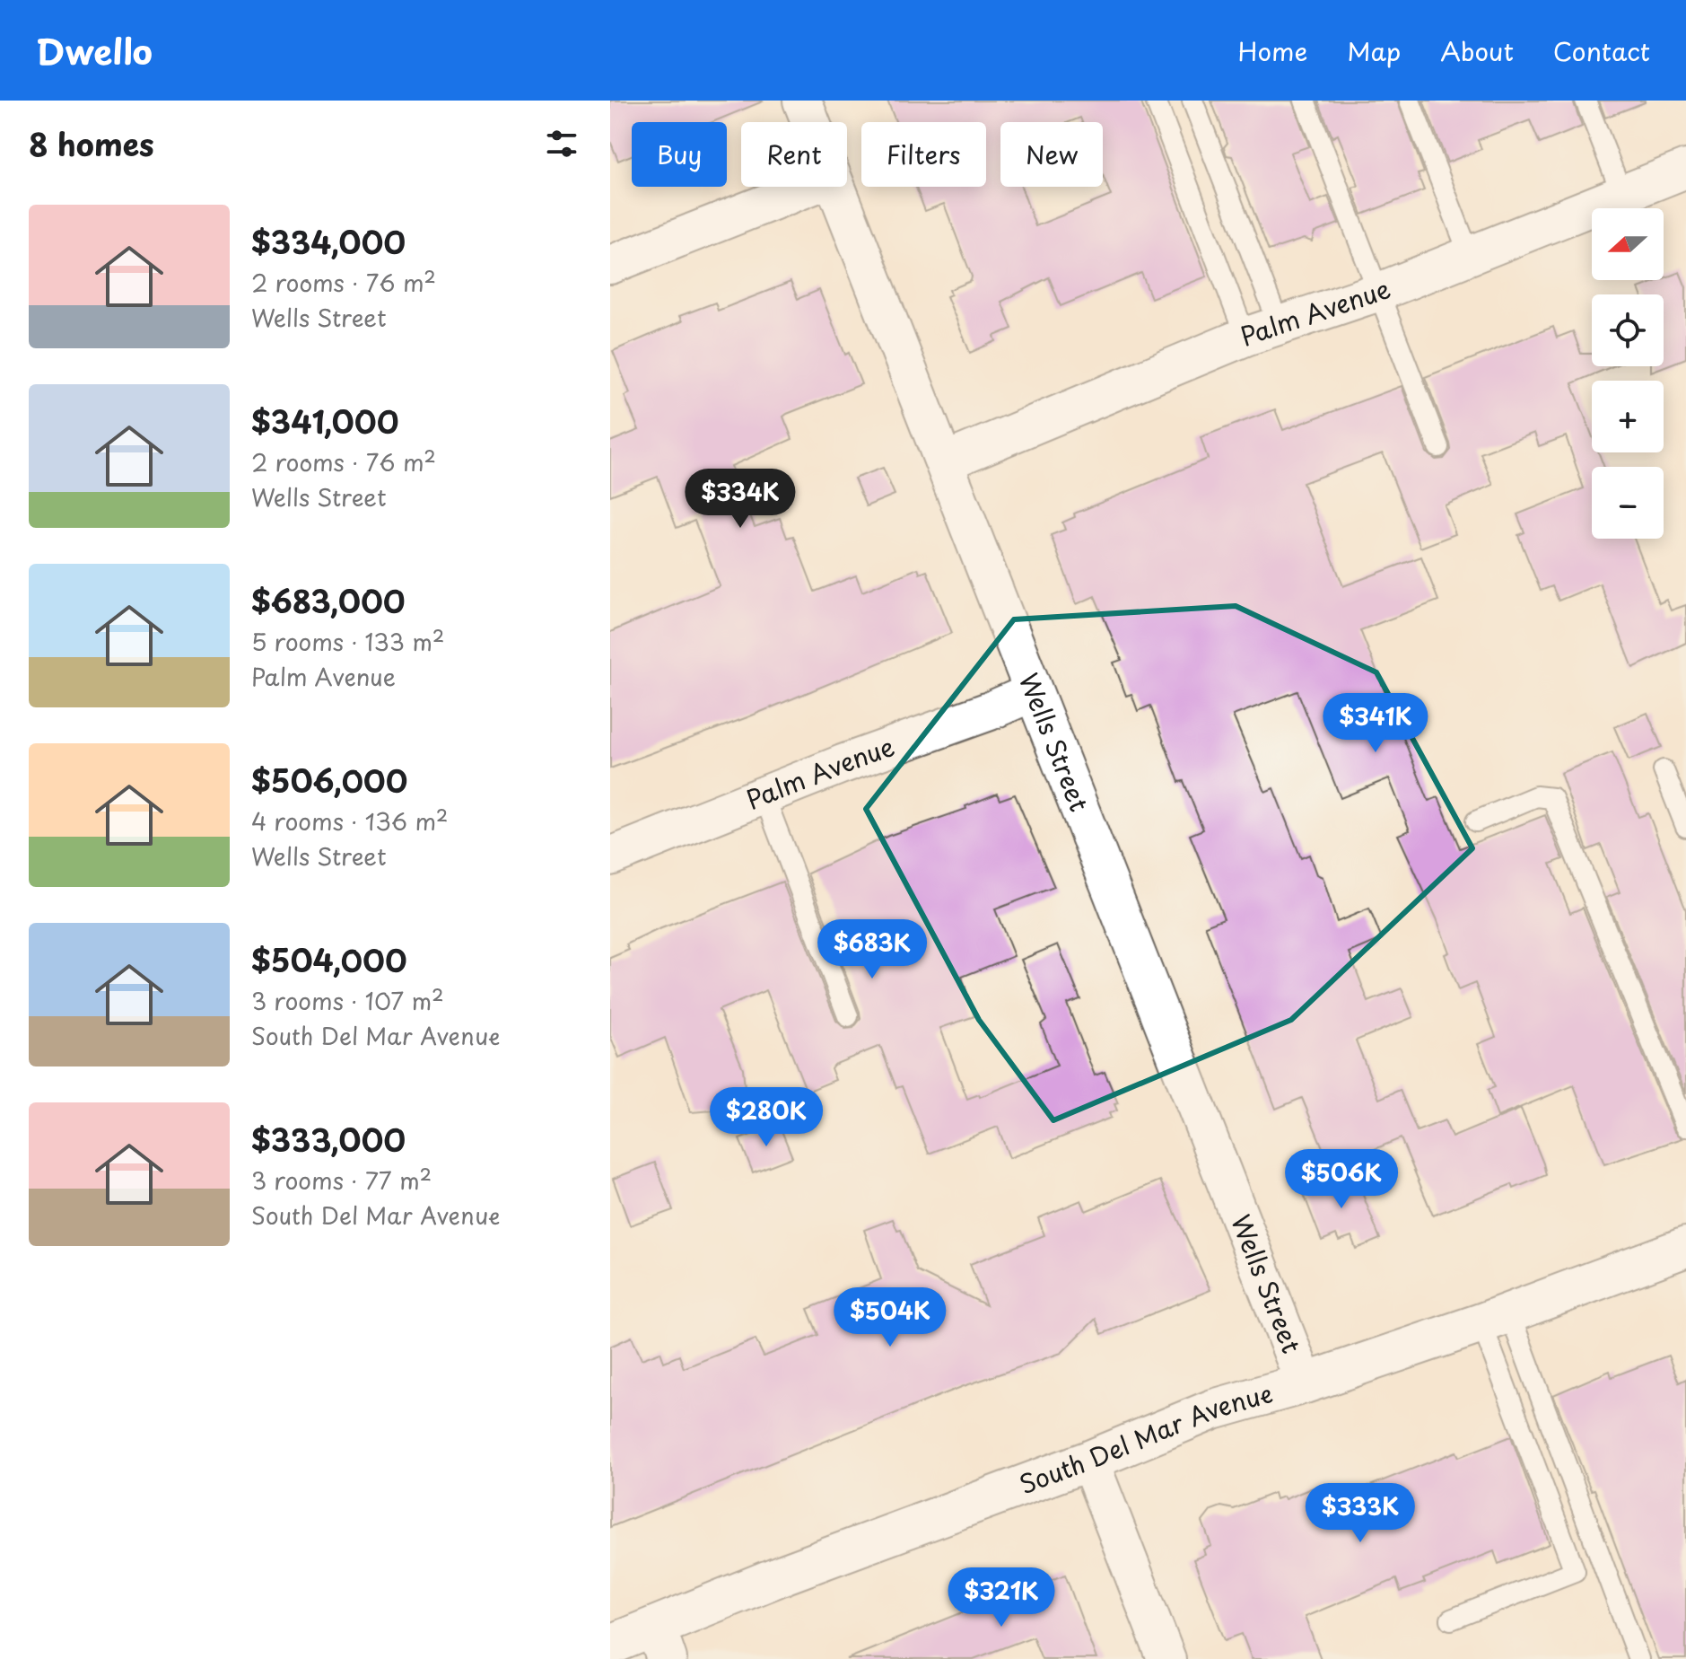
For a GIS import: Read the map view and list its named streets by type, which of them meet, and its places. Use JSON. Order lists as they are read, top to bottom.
{
  "streets": {
    "main road": ["South Del Mar Avenue"],
    "street": ["Palm Avenue", "Wells Street"]
  },
  "crossings": [
    ["Palm Avenue", "Wells Street"],
    ["Wells Street", "South Del Mar Avenue"]
  ],
  "north": "left",
  "page": {
    "header": "Dwello",
    "nav": [
      "Home",
      "Map",
      "About",
      "Contact"
    ],
    "heading": "8 homes",
    "chip": [
      "Buy",
      "Rent",
      "Filters",
      "New"
    ],
    "list": [
      {
        "name": "$334,000",
        "note": "2 rooms · 76 m² · Wells Street"
      },
      {
        "name": "$341,000",
        "note": "2 rooms · 76 m² · Wells Street"
      },
      {
        "name": "$683,000",
        "note": "5 rooms · 133 m² · Palm Avenue"
      },
      {
        "name": "$506,000",
        "note": "4 rooms · 136 m² · Wells Street"
      },
      {
        "name": "$504,000",
        "note": "3 rooms · 107 m² · South Del Mar Avenue"
      },
      {
        "name": "$333,000",
        "note": "3 rooms · 77 m² · South Del Mar Avenue"
      }
    ],
    "map_buttons": ["+", "−"],
    "price": [
      "$334K",
      "$341K",
      "$683K",
      "$280K",
      "$506K",
      "$504K",
      "$333K",
      "$321K"
    ]
  }
}
